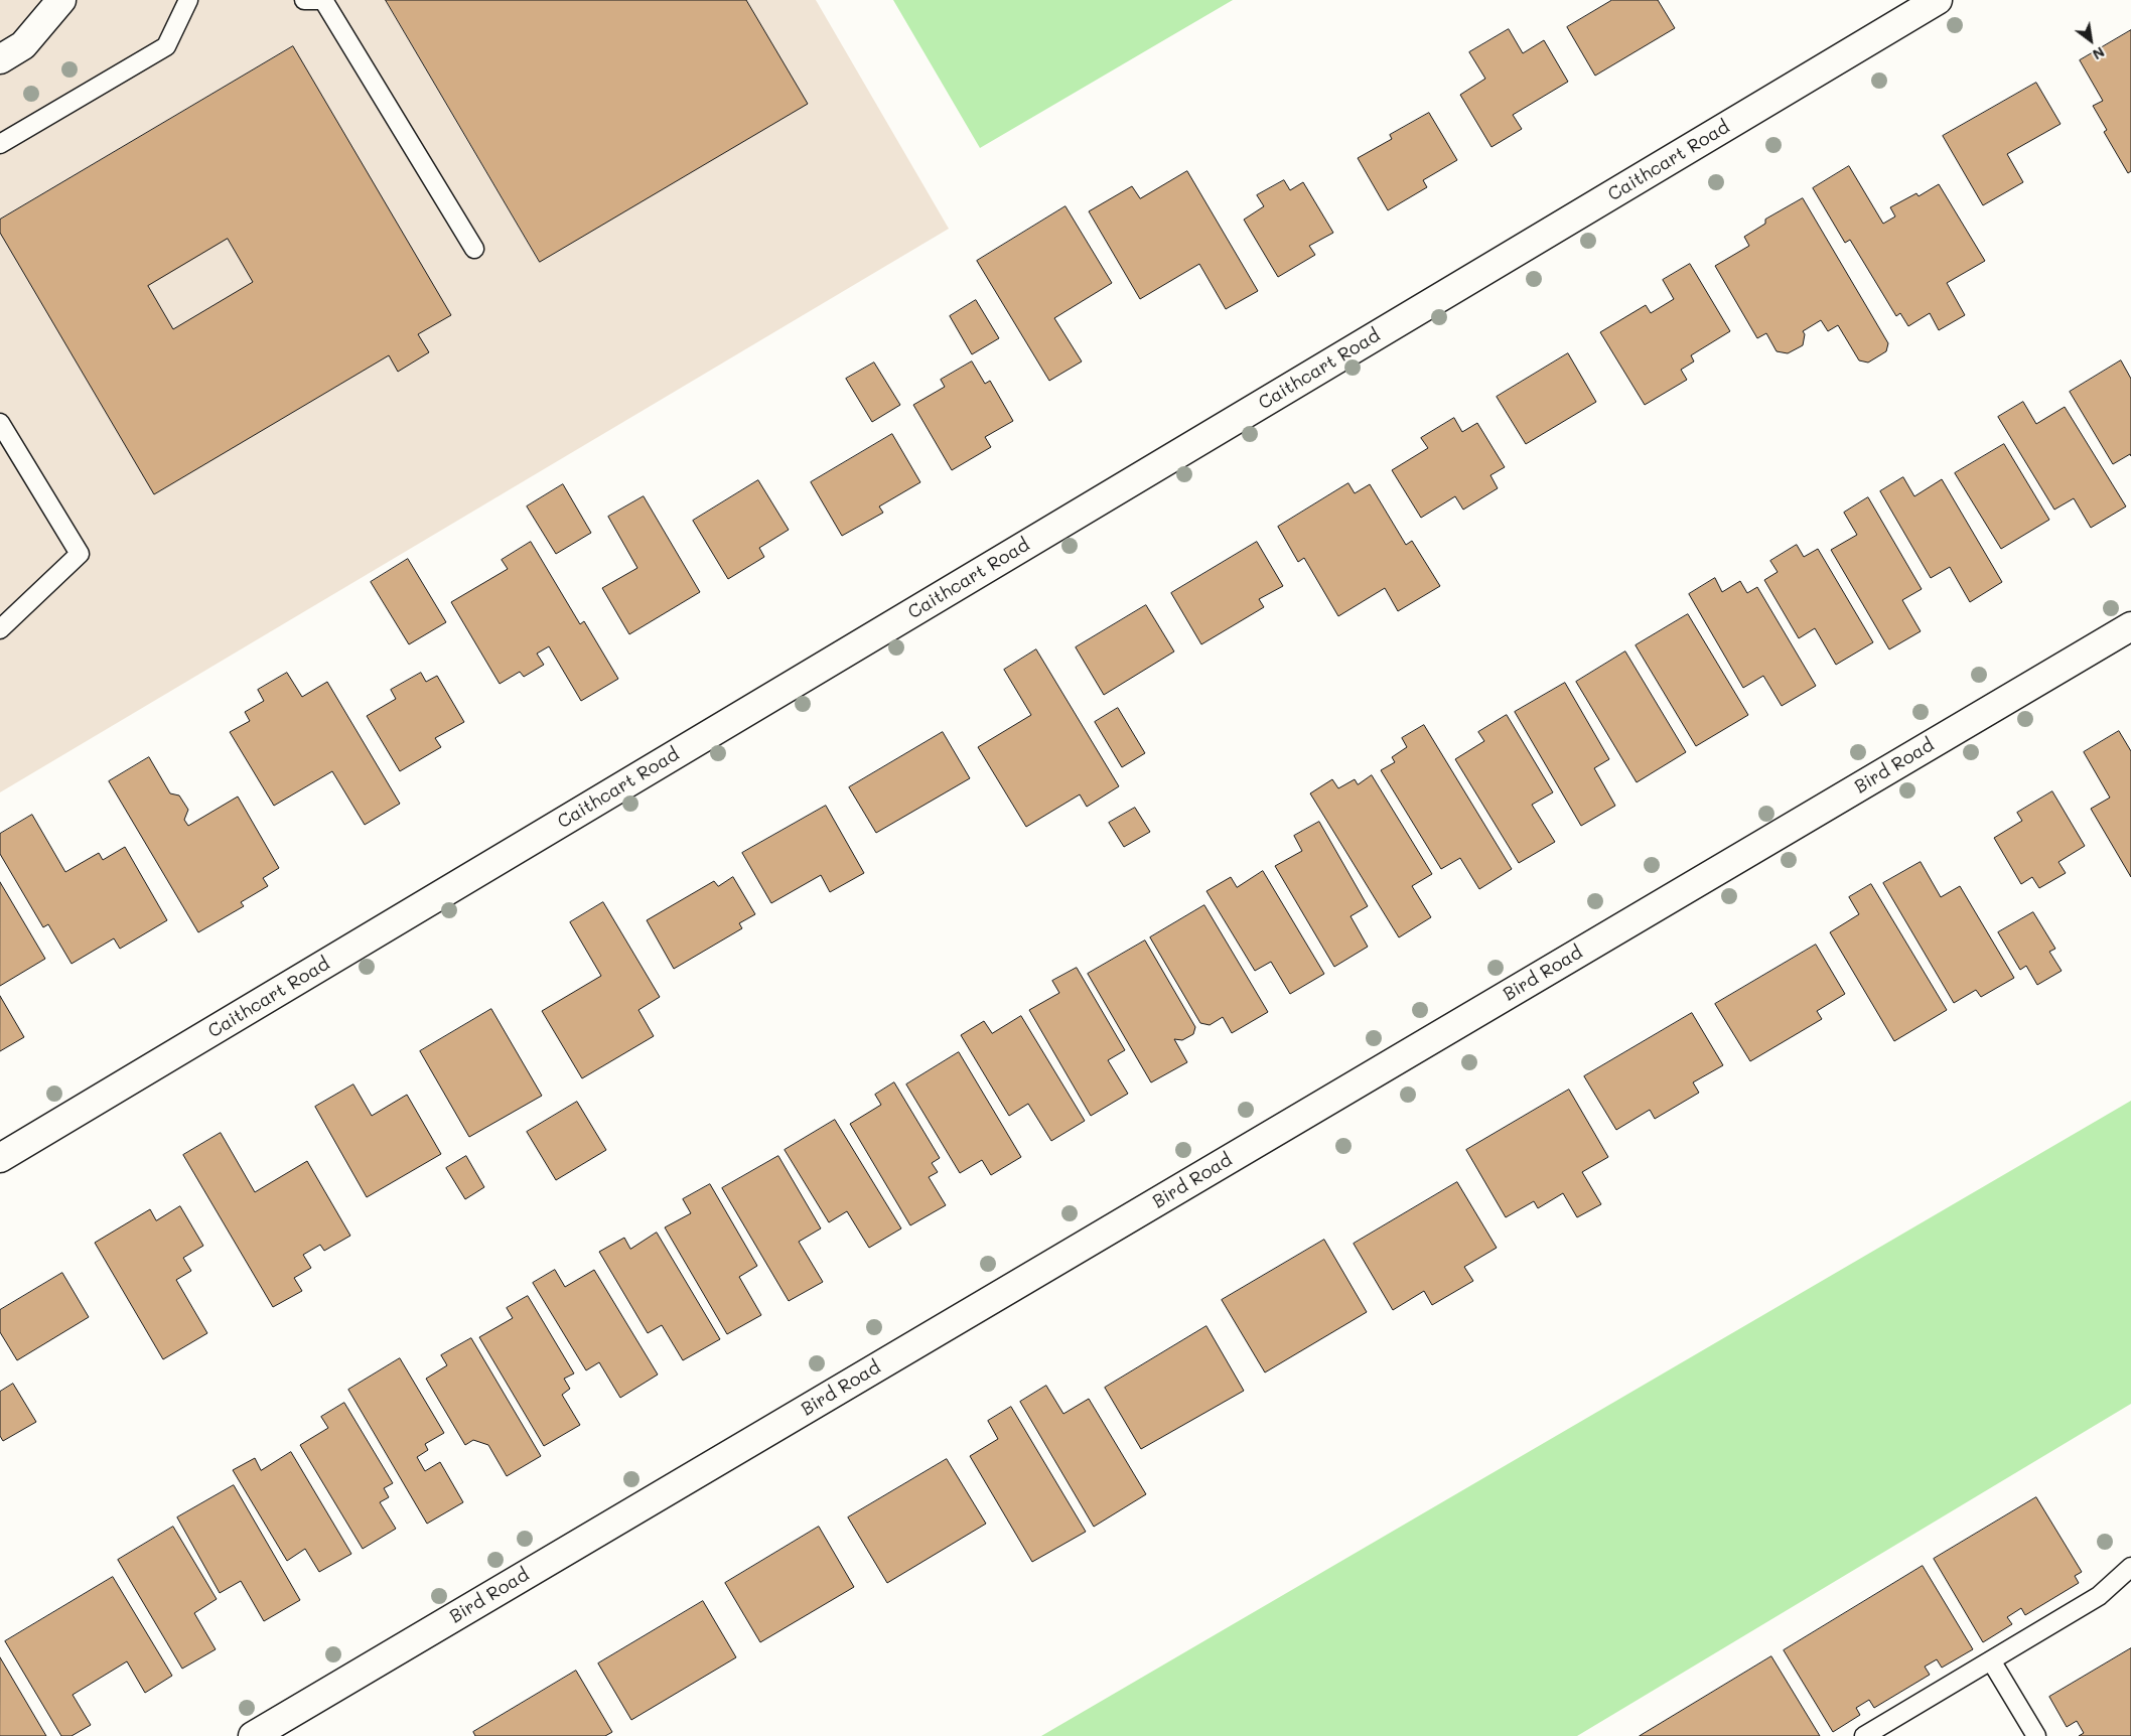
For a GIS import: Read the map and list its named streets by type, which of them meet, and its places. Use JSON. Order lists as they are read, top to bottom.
{
  "streets": {
    "street": ["Caithcart Road", "Bird Road"]
  },
  "north": "bottom right"
}
